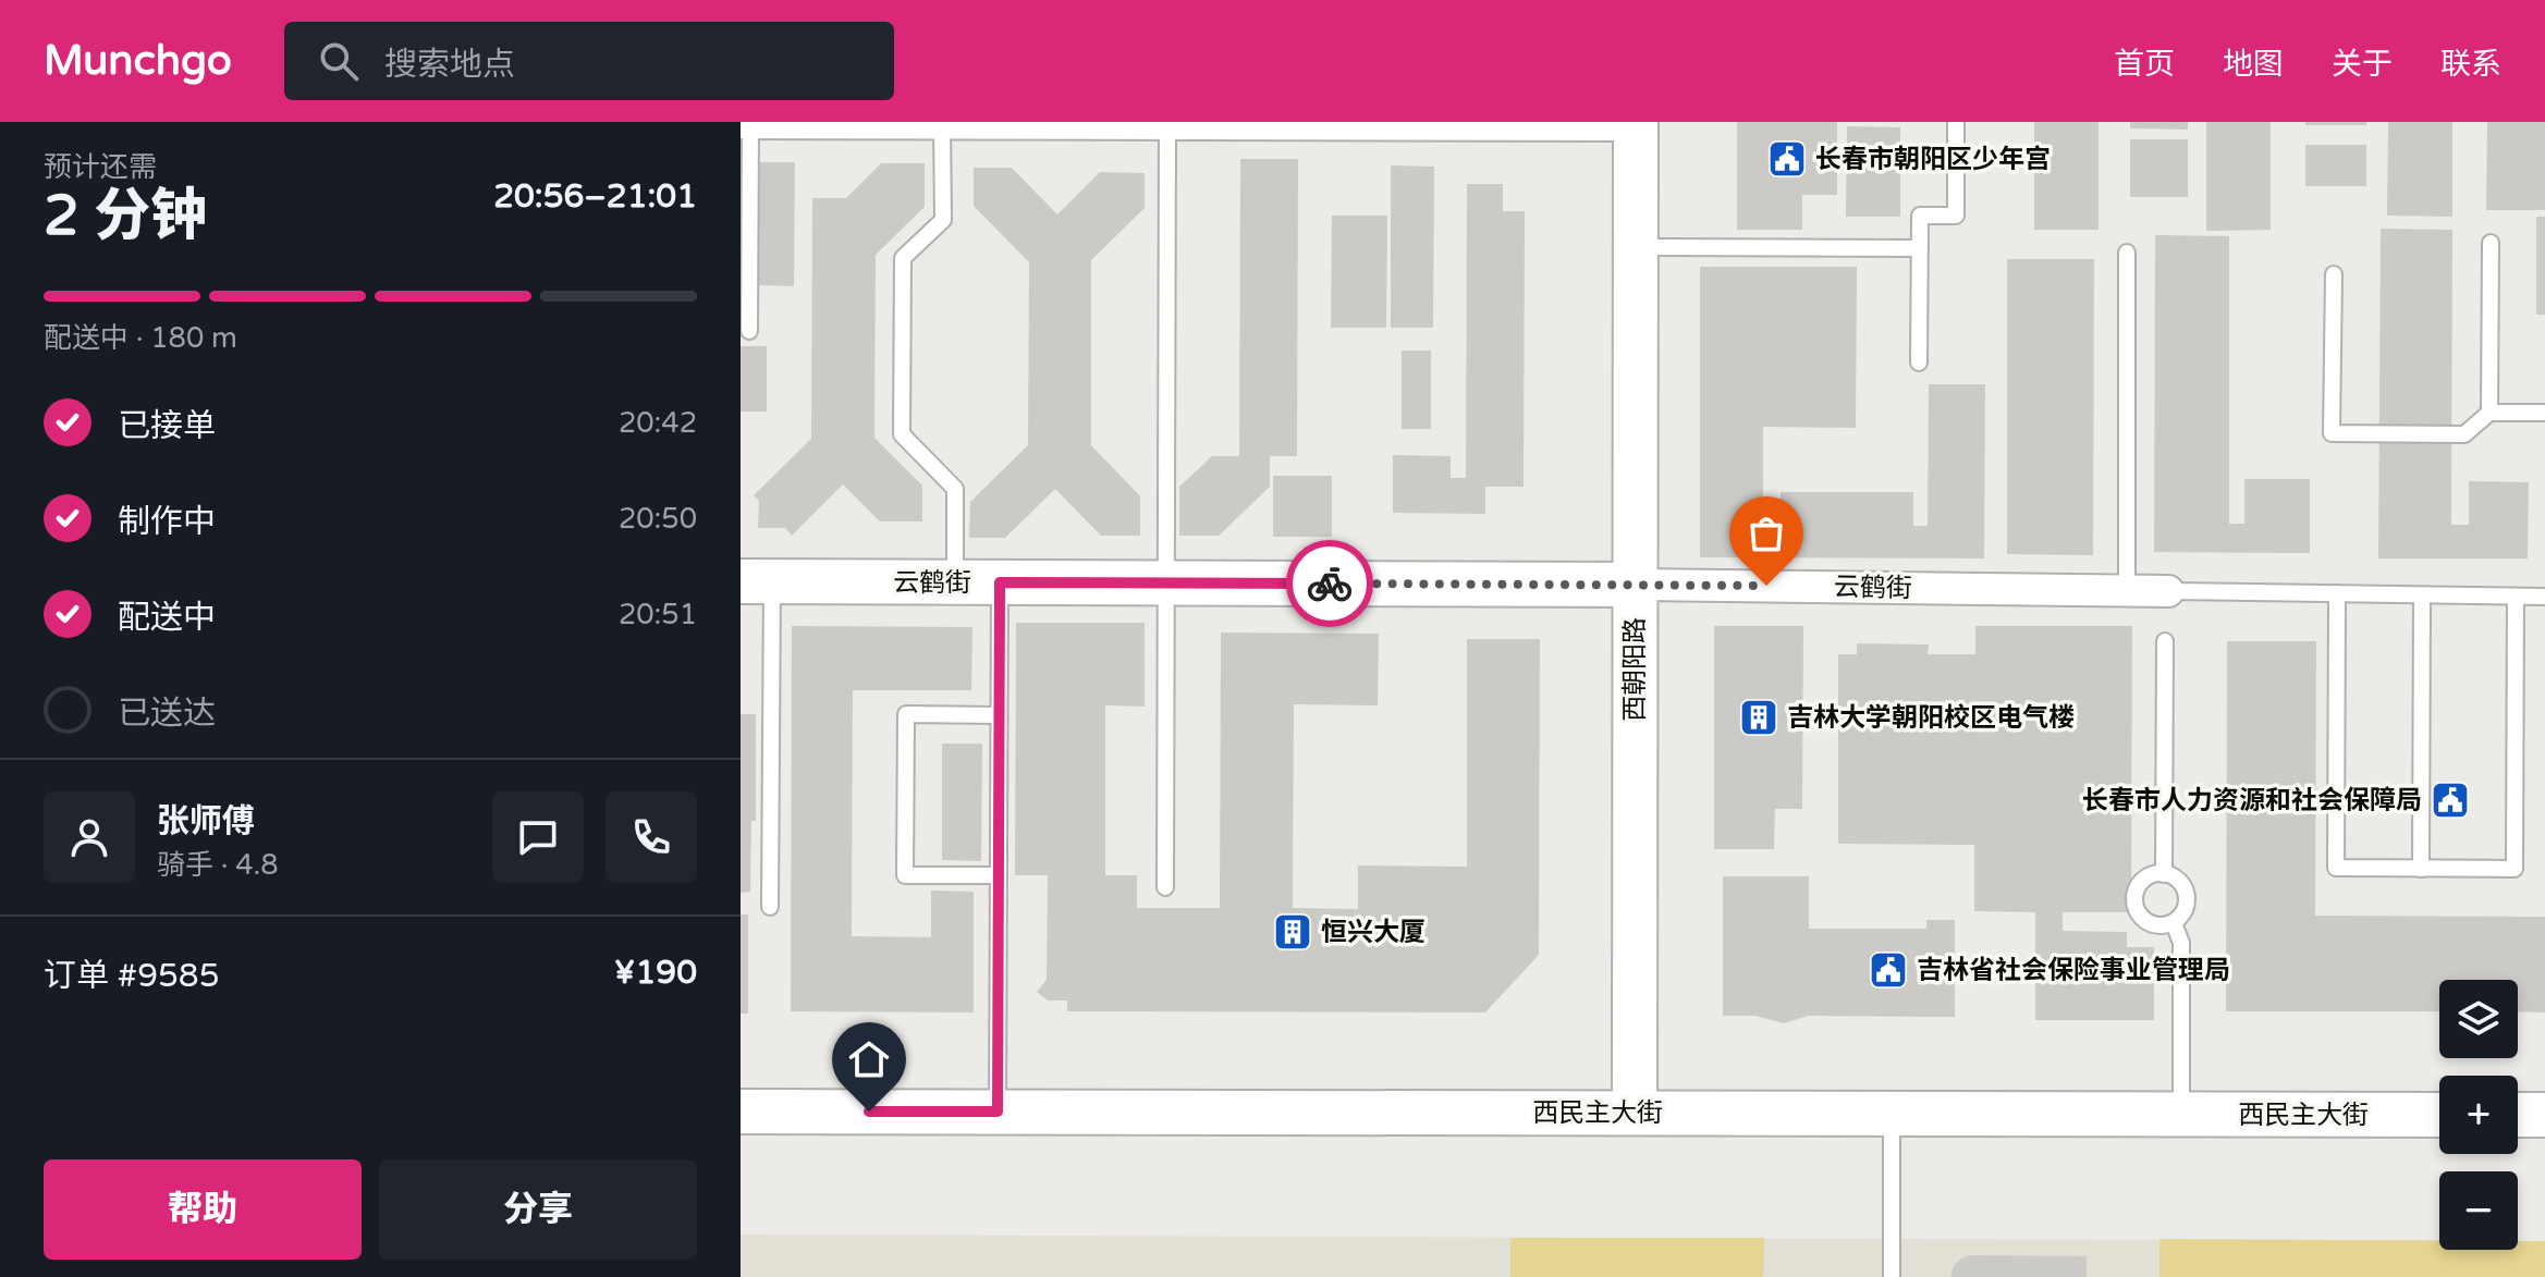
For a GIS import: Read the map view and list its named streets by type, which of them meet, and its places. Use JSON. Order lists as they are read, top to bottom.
{
  "streets": {
    "main road": ["云鹤街", "西朝阳路", "西民主大街"]
  },
  "crossings": [
    ["云鹤街", "西朝阳路"],
    ["西朝阳路", "西民主大街"]
  ],
  "places": {
    "public building": ["长春市朝阳区少年宫", "长春市人力资源和社会保障局", "吉林省社会保险事业管理局"],
    "building": ["吉林大学朝阳校区电气楼", "恒兴大厦"]
  },
  "page": {
    "header": "Munchgo",
    "search": "搜索地点",
    "nav": [
      "首页",
      "地图",
      "关于",
      "联系"
    ],
    "heading": ["2 分钟", "预计还需", "20:56–21:01"],
    "panel": [
      "张师傅",
      "骑手 · 4.8",
      "订单 #9585",
      "¥190"
    ],
    "bar": "配送中 · 180 m",
    "list": [
      ["已接单", "20:42"],
      ["制作中", "20:50"],
      ["配送中", "20:51"],
      "已送达"
    ],
    "map_buttons": ["+", "−"],
    "buttons": ["帮助", "分享"]
  }
}
